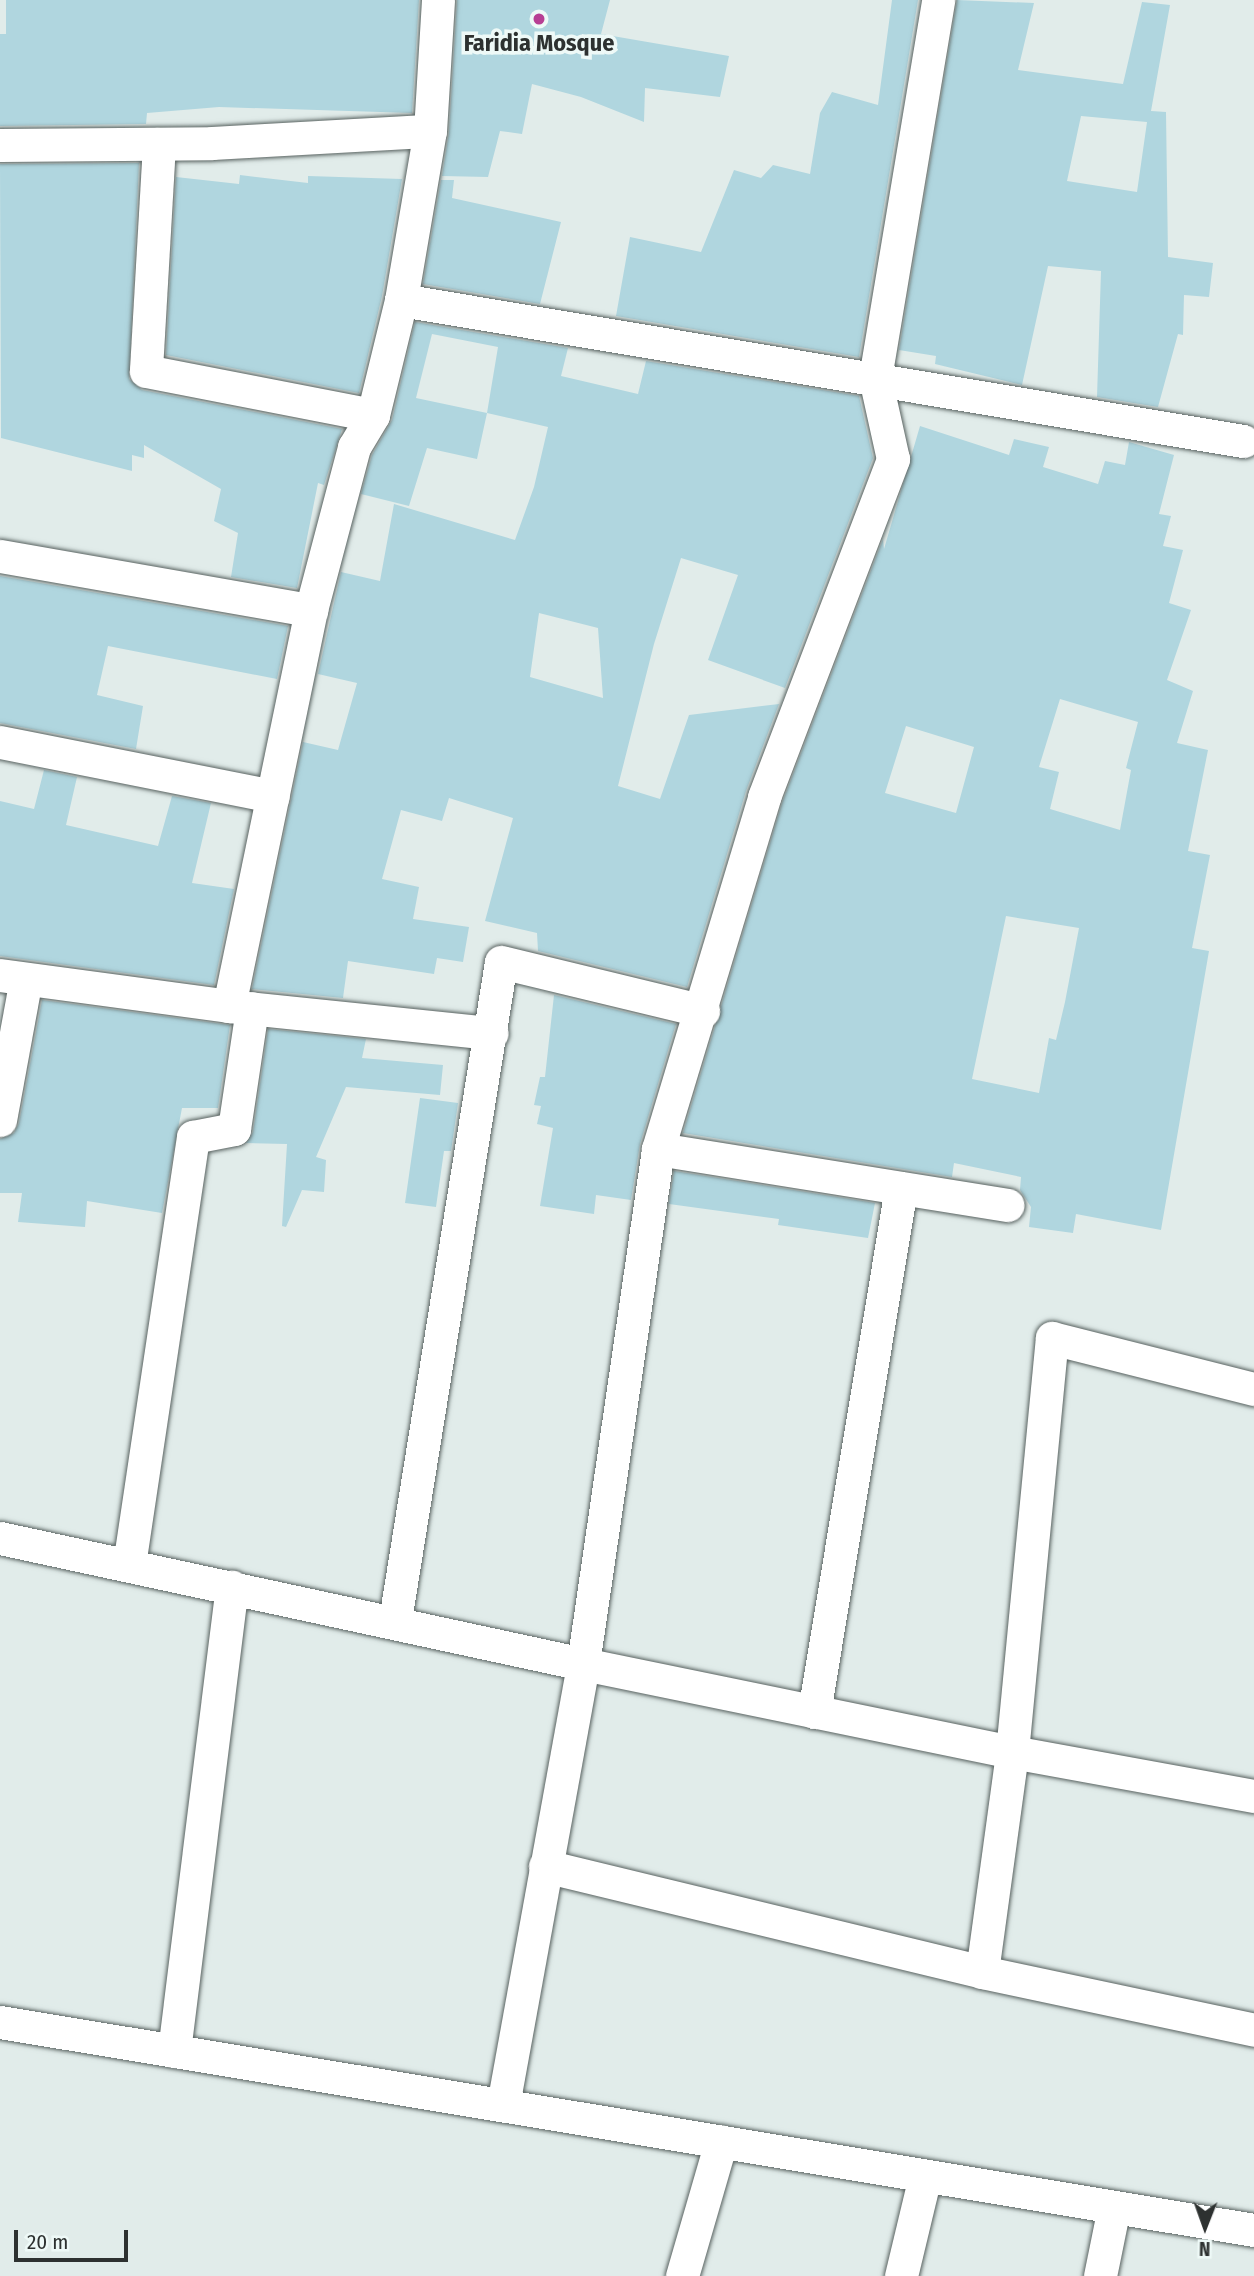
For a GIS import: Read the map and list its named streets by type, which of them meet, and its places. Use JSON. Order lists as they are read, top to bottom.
{
  "places": ["Faridia Mosque"],
  "scale_bar": "20 m",
  "north": "bottom"
}
